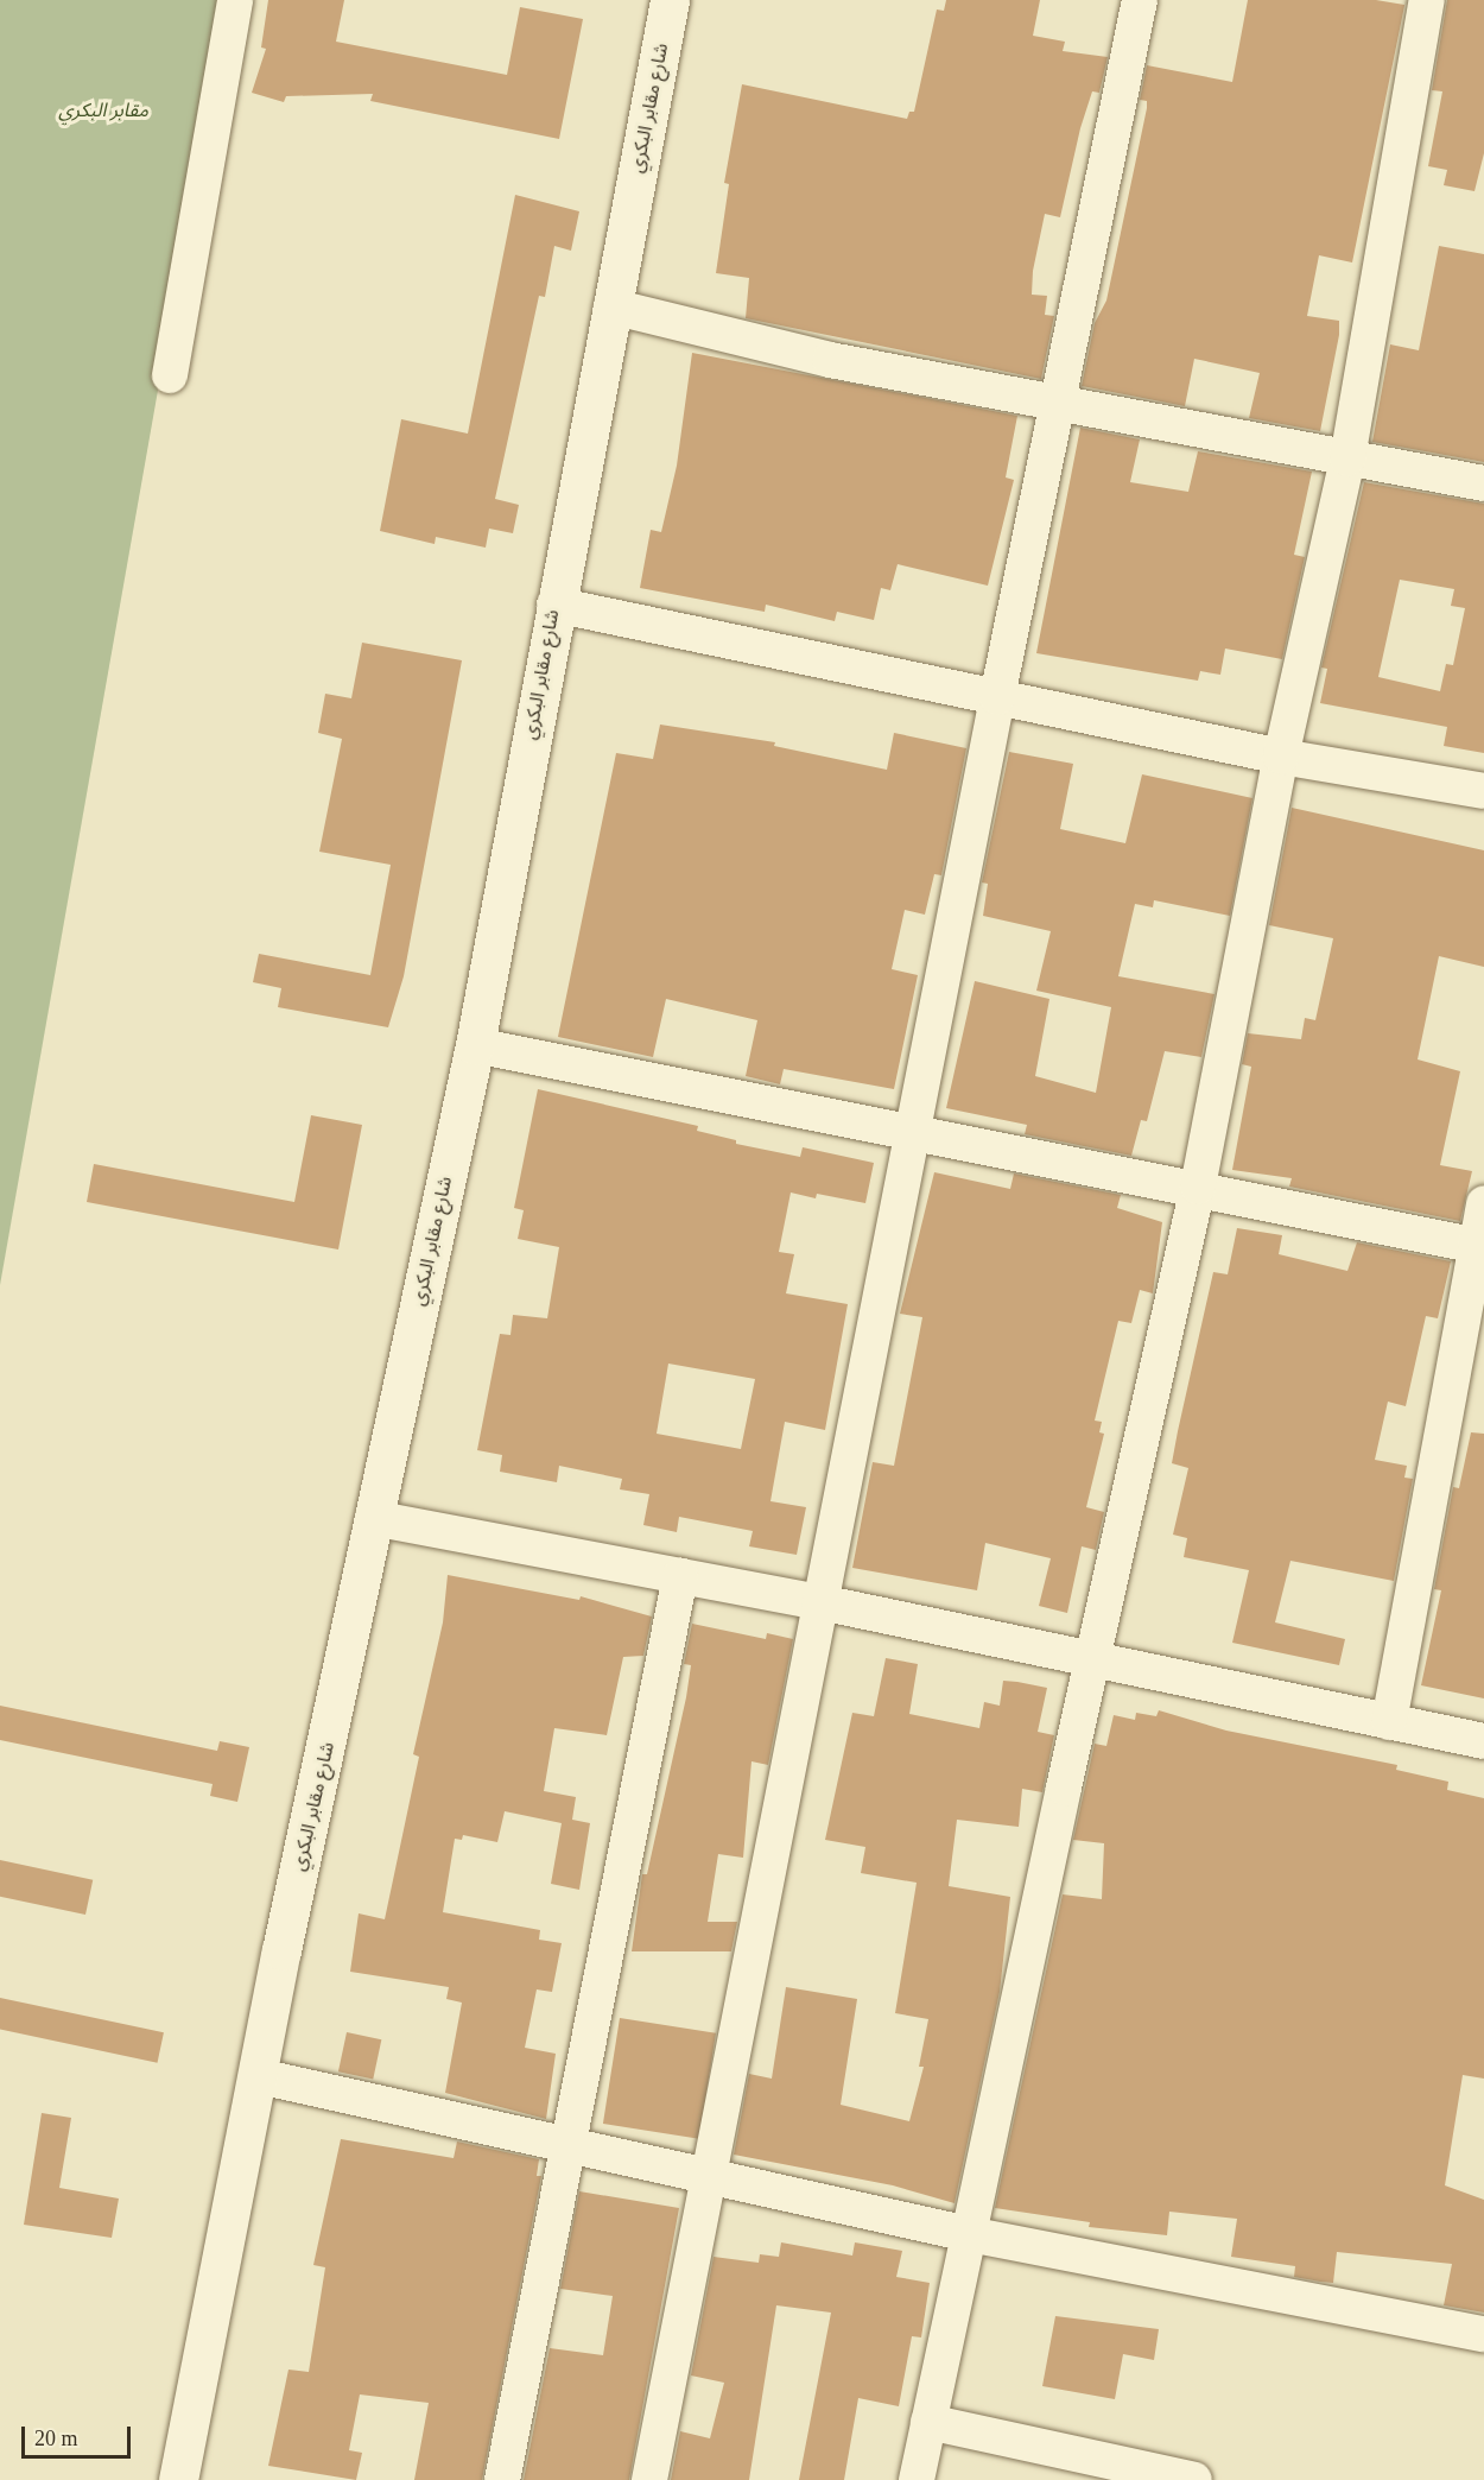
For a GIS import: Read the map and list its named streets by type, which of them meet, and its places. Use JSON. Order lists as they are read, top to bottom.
{
  "streets": {
    "street": ["شارع مقابر البكري"]
  },
  "parks": ["مقابر البكري"],
  "scale_bar": "20 m"
}
